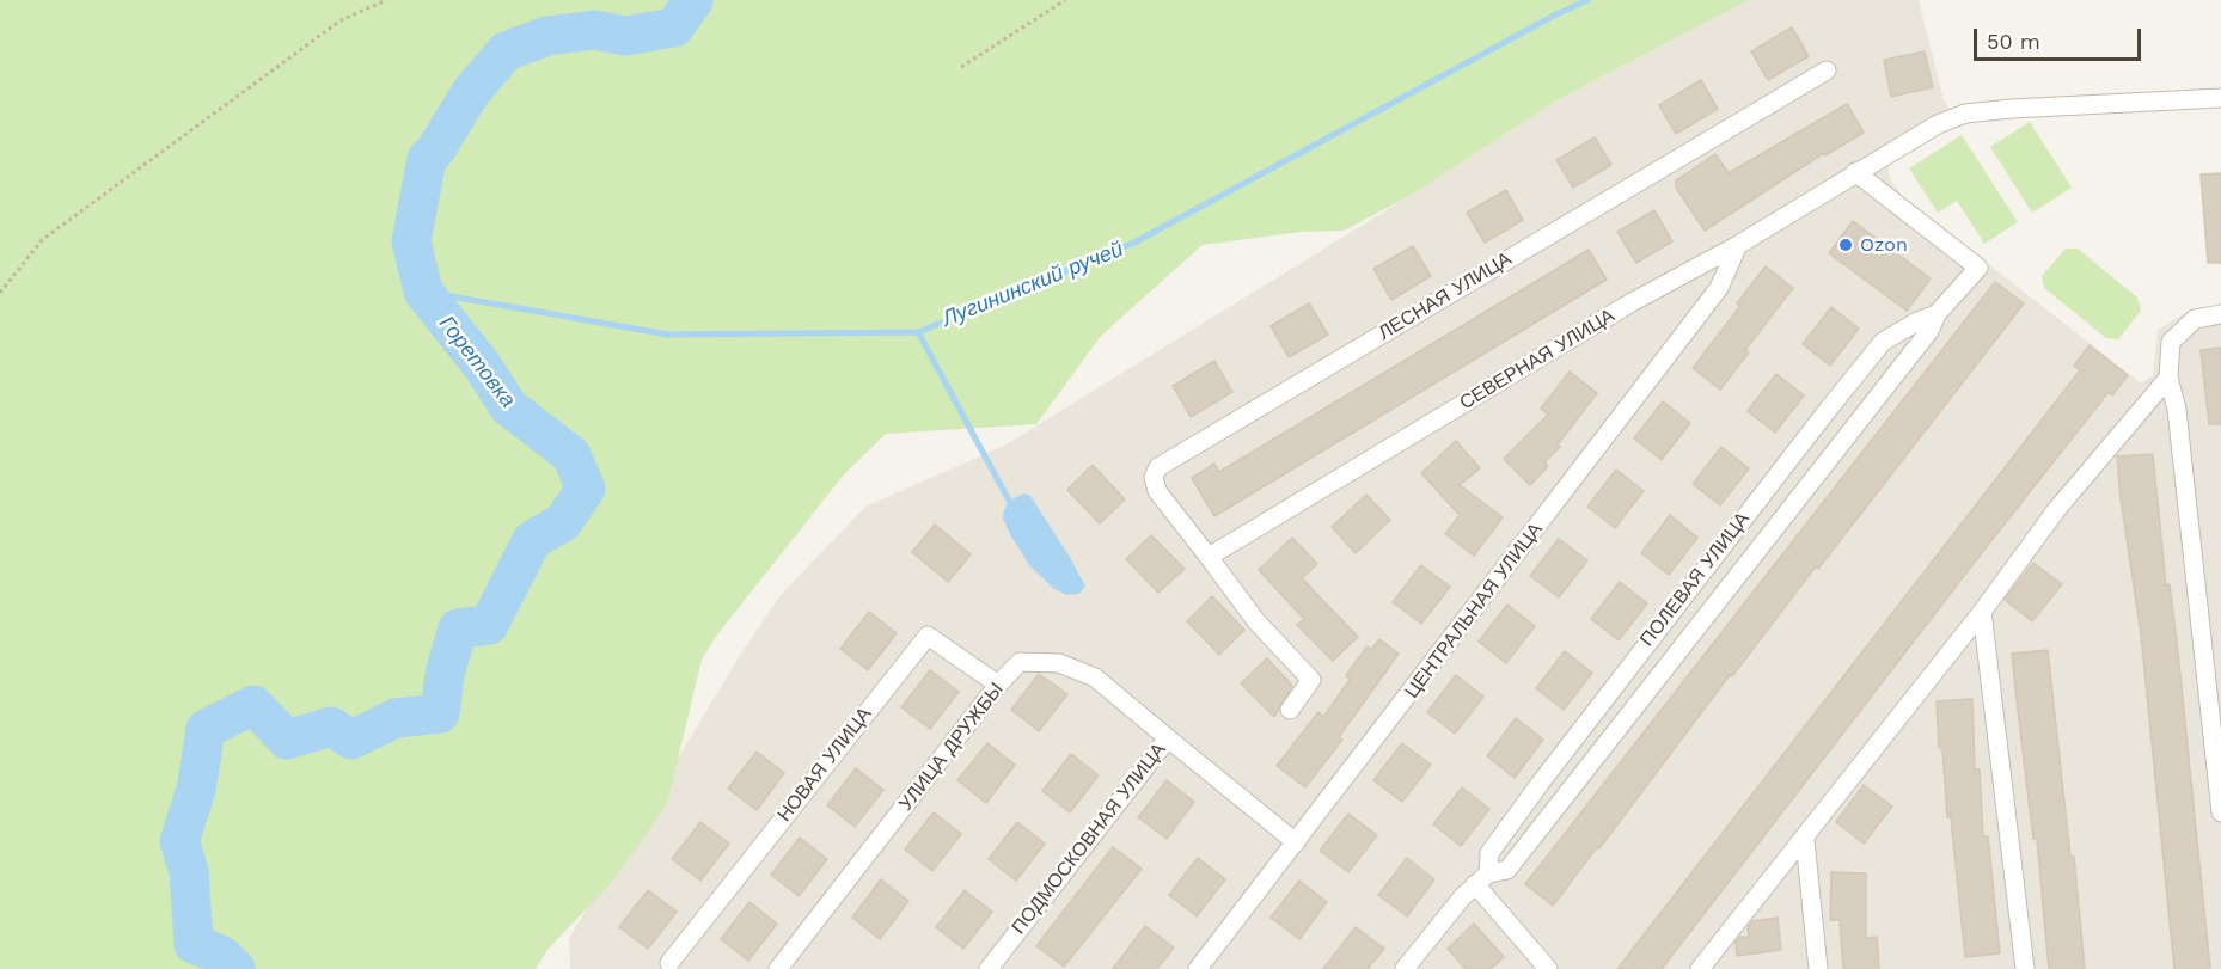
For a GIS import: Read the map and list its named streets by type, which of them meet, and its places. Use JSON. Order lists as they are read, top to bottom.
{
  "streets": {
    "street": [
      "ЛЕСНАЯ УЛИЦА",
      "СЕВЕРНАЯ УЛИЦА",
      "ПОЛЕВАЯ УЛИЦА",
      "ЦЕНТРАЛЬНАЯ УЛИЦА",
      "УЛИЦА ДРУЖБЫ",
      "НОВАЯ УЛИЦА",
      "ПОДМОСКОВНАЯ УЛИЦА"
    ]
  },
  "crossings": [
    ["ЛЕСНАЯ УЛИЦА", "СЕВЕРНАЯ УЛИЦА"],
    ["СЕВЕРНАЯ УЛИЦА", "ПОЛЕВАЯ УЛИЦА"],
    ["СЕВЕРНАЯ УЛИЦА", "ЦЕНТРАЛЬНАЯ УЛИЦА"],
    ["ЦЕНТРАЛЬНАЯ УЛИЦА", "ПОДМОСКОВНАЯ УЛИЦА"],
    ["УЛИЦА ДРУЖБЫ", "НОВАЯ УЛИЦА"],
    ["УЛИЦА ДРУЖБЫ", "ПОДМОСКОВНАЯ УЛИЦА"]
  ],
  "water": ["Лугининский ручей", "Горетовка"],
  "places": ["Ozon"],
  "scale_bar": "50 m"
}
